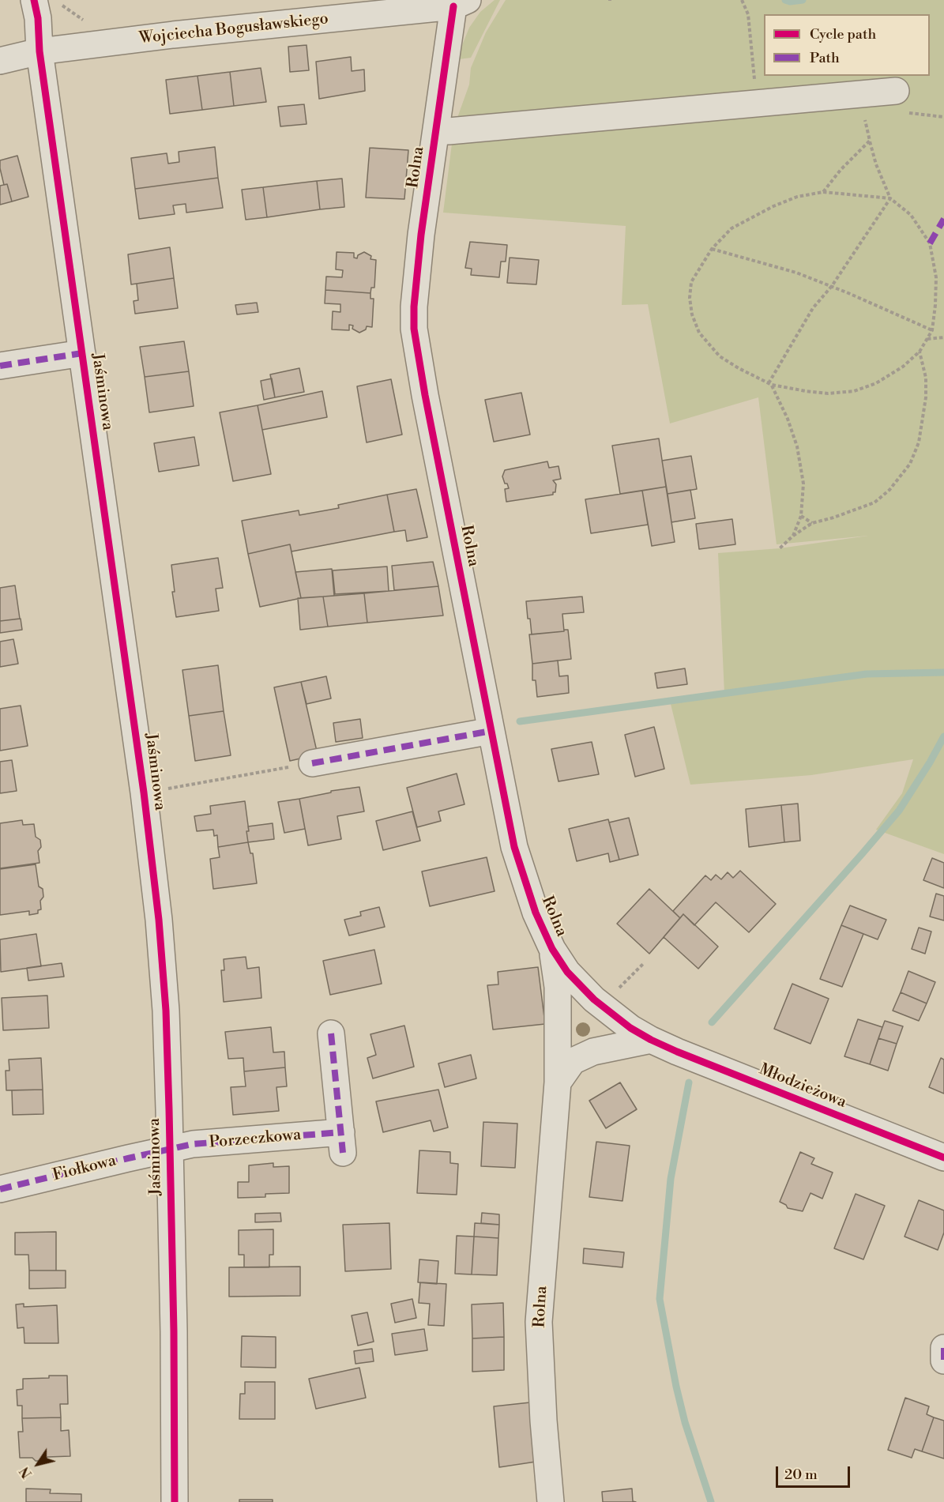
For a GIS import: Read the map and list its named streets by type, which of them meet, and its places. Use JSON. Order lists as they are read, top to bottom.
{
  "streets": {
    "street": [
      "Wojciecha Bogusławskiego",
      "Rolna",
      "Jaśminowa",
      "Młodzieżowa",
      "Porzeczkowa",
      "Fiołkowa"
    ]
  },
  "crossings": [
    ["Wojciecha Bogusławskiego", "Rolna"],
    ["Wojciecha Bogusławskiego", "Jaśminowa"],
    ["Rolna", "Młodzieżowa"],
    ["Jaśminowa", "Porzeczkowa"],
    ["Jaśminowa", "Fiołkowa"],
    ["Porzeczkowa", "Fiołkowa"]
  ],
  "legend": ["Cycle path", "Path"],
  "scale_bar": "20 m",
  "north": "bottom left"
}
